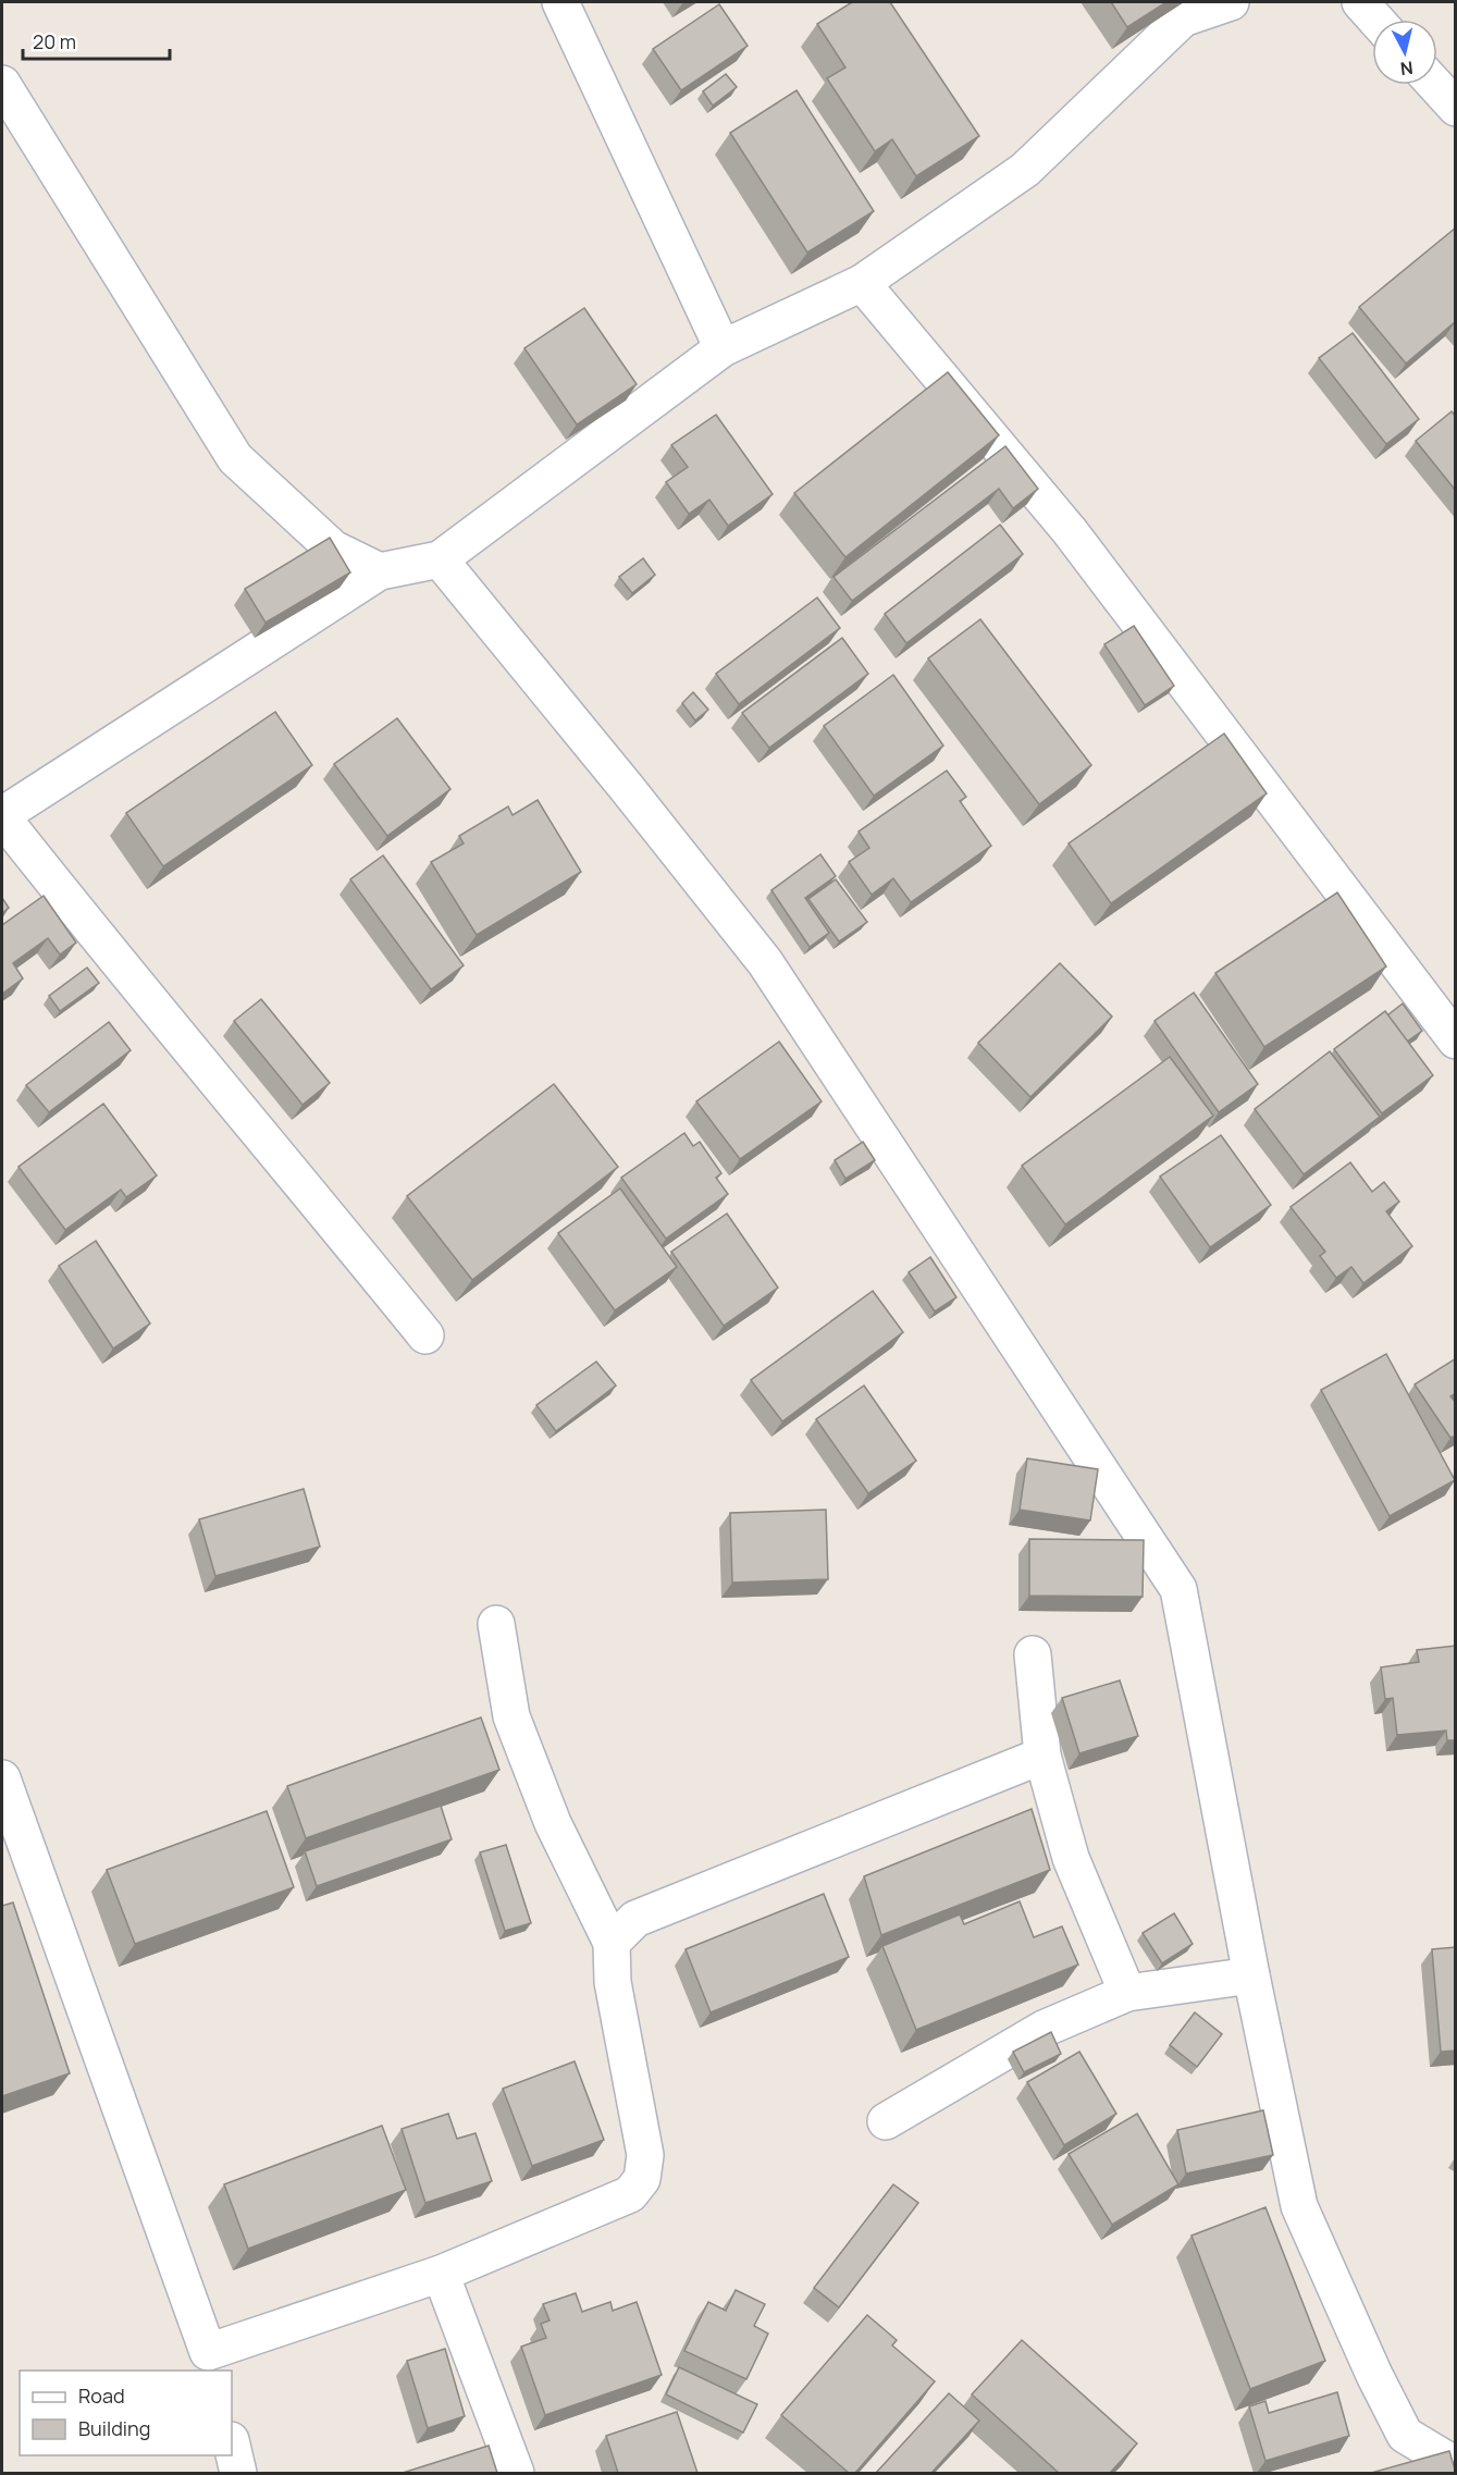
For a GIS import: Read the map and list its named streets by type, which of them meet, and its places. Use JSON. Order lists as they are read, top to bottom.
{
  "legend": ["Road", "Building"],
  "scale_bar": "20 m",
  "north": "bottom"
}
